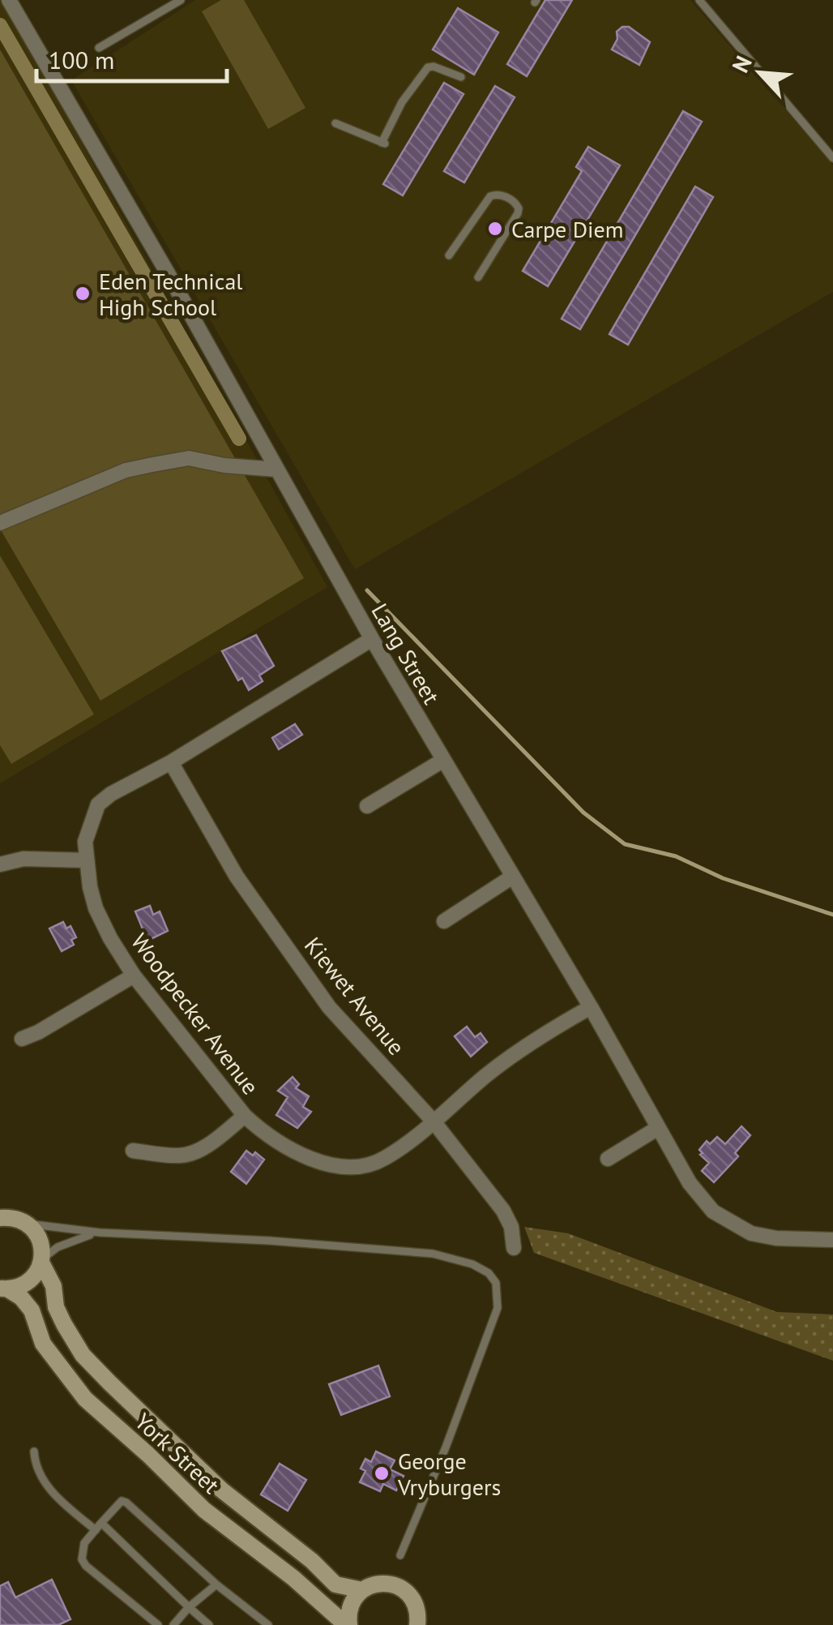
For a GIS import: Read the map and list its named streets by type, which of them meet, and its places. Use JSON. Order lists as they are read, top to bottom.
{
  "streets": {
    "main road": ["York Street"],
    "street": ["Lang Street", "Kiewet Avenue", "Woodpecker Avenue"]
  },
  "crossings": [
    ["Lang Street", "Woodpecker Avenue"],
    ["Kiewet Avenue", "Woodpecker Avenue"]
  ],
  "places": ["Carpe Diem", "Eden Technical High School", "George Vryburgers"],
  "scale_bar": "100 m",
  "north": "top left"
}
